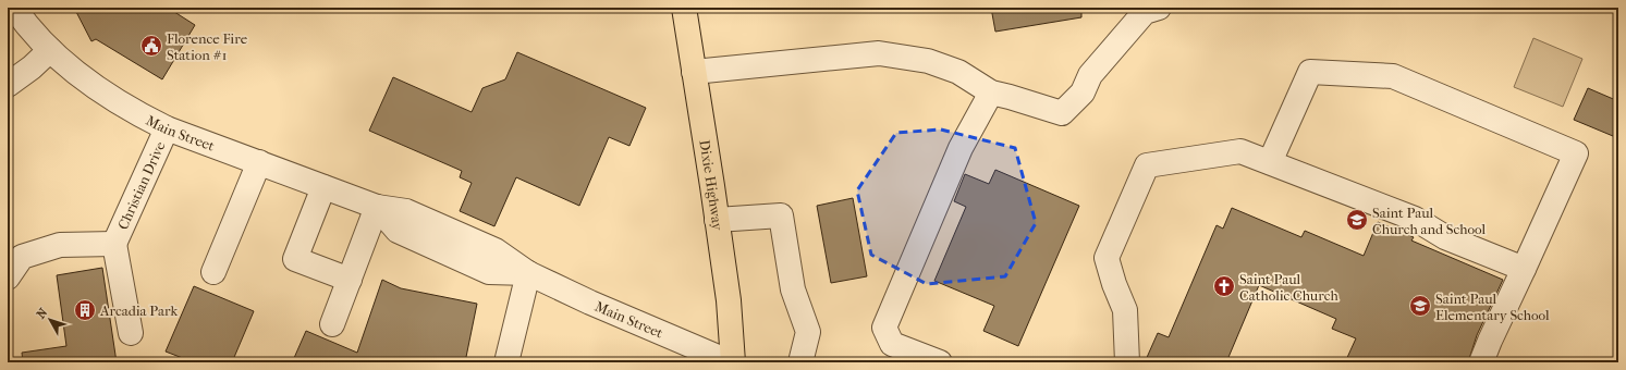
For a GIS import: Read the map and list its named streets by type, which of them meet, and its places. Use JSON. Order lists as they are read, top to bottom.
{
  "streets": {
    "main road": ["Dixie Highway"],
    "street": ["Main Street", "Christian Drive"]
  },
  "crossings": [
    ["Main Street", "Dixie Highway"],
    ["Main Street", "Christian Drive"]
  ],
  "places": {
    "public building": ["Florence Fire Station #1"],
    "school or university": ["Saint Paul Church and School", "Saint Paul Elementary School"],
    "church": ["Saint Paul Catholic Church"],
    "building": ["Arcadia Park"]
  },
  "north": "top left"
}
